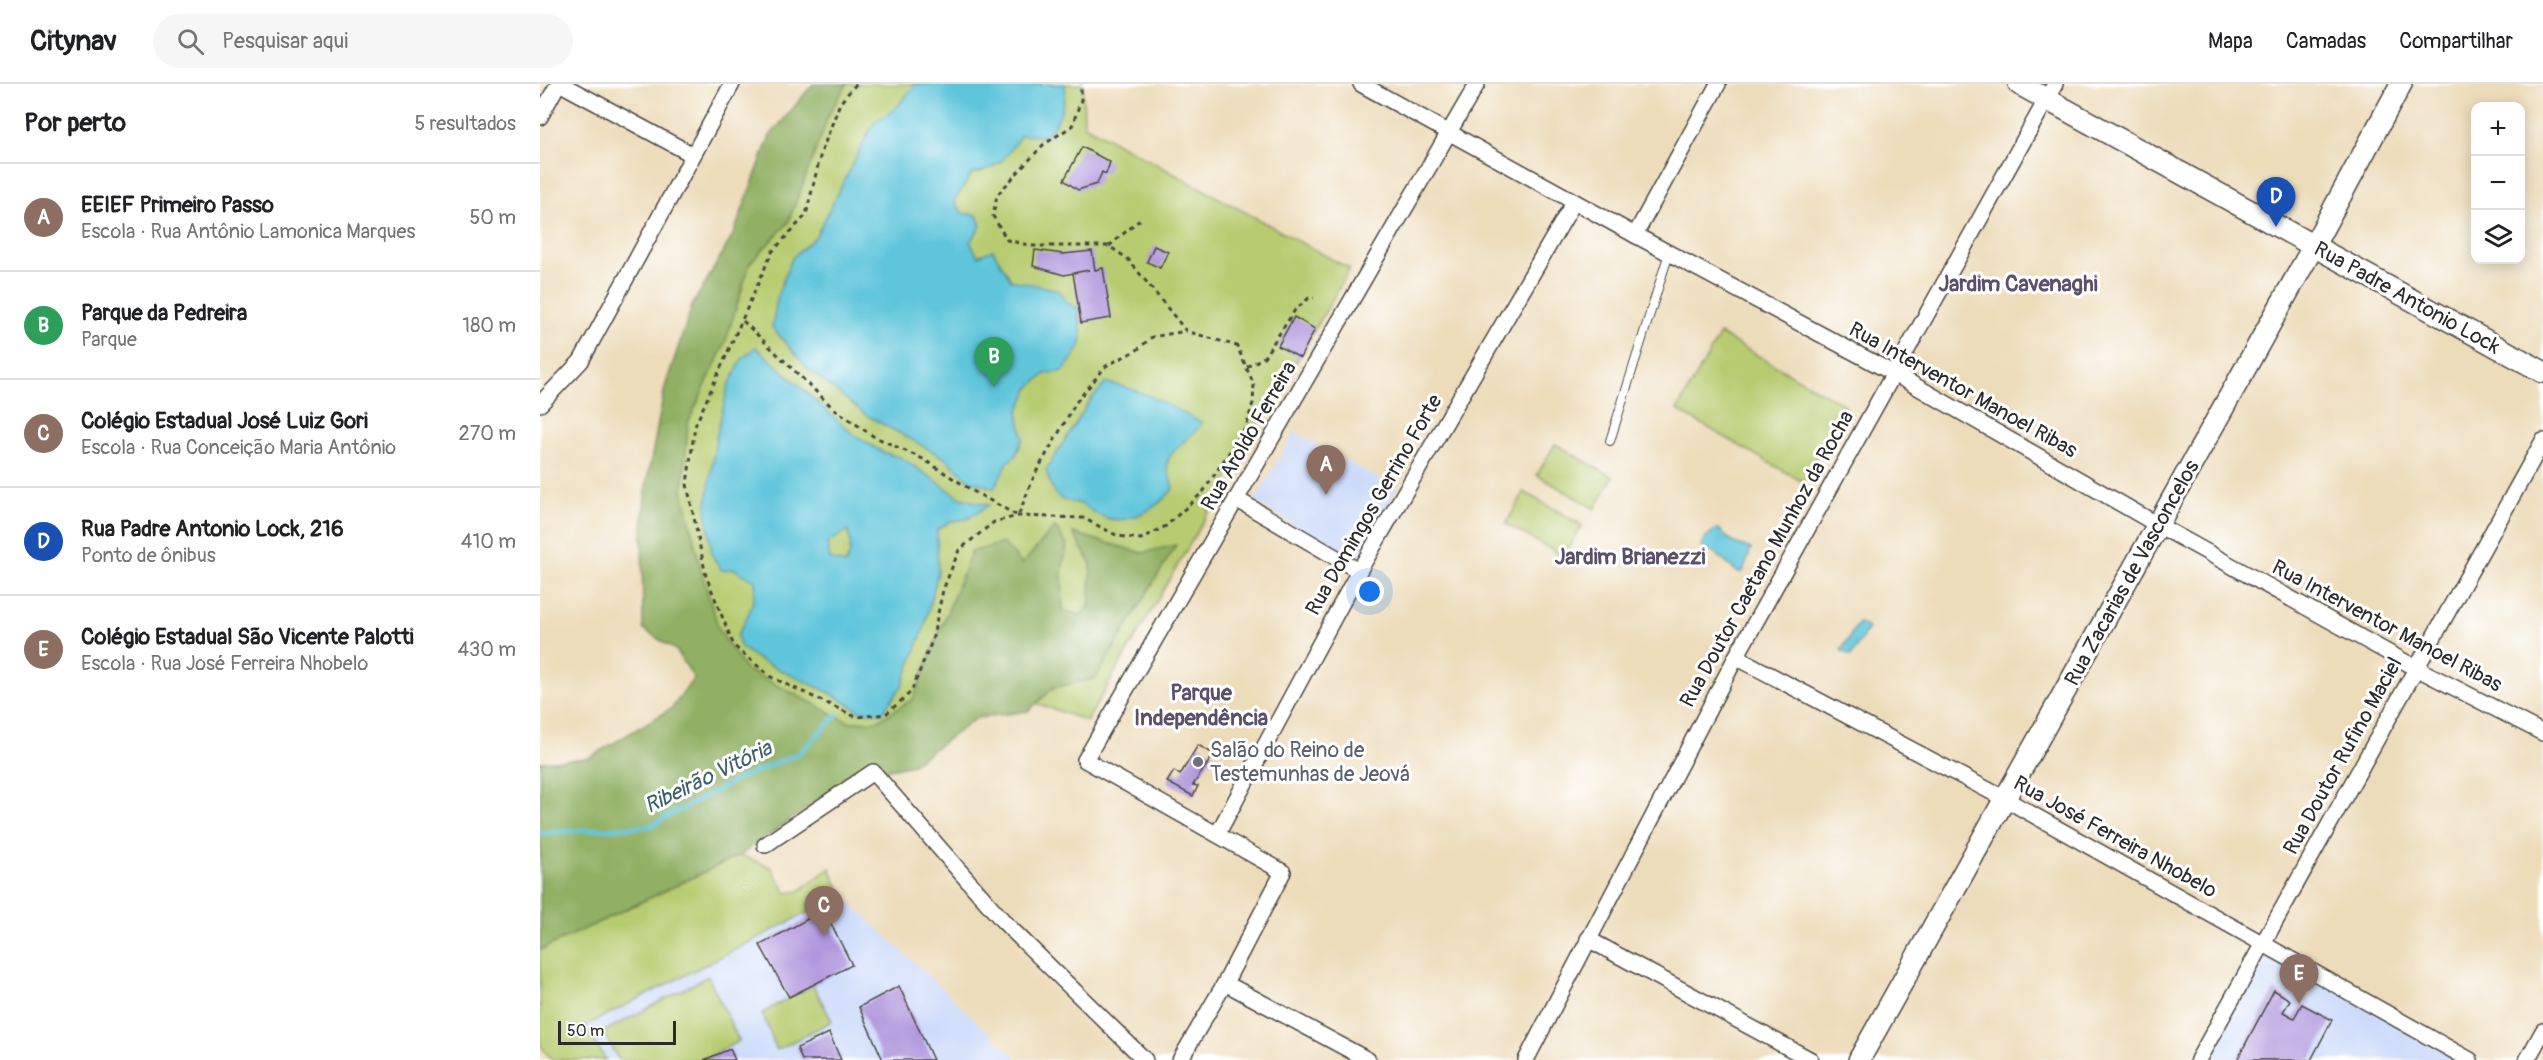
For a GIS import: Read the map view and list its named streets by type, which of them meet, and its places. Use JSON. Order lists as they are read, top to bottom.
{
  "streets": {
    "street": [
      "Rua Padre Antonio Lock",
      "Rua Interventor Manoel Ribas",
      "Rua Aroldo Ferreira",
      "Rua Domingos Gerrino Forte",
      "Rua Doutor Caetano Munhoz da Rocha",
      "Rua Zacarias de Vasconcelos",
      "Rua Doutor Rufino Maciel",
      "Rua José Ferreira Nhobelo"
    ]
  },
  "crossings": [
    ["Rua Padre Antonio Lock", "Rua Doutor Caetano Munhoz da Rocha"],
    ["Rua Padre Antonio Lock", "Rua Zacarias de Vasconcelos"],
    ["Rua Interventor Manoel Ribas", "Rua Aroldo Ferreira"],
    ["Rua Interventor Manoel Ribas", "Rua Domingos Gerrino Forte"],
    ["Rua Interventor Manoel Ribas", "Rua Doutor Caetano Munhoz da Rocha"],
    ["Rua Interventor Manoel Ribas", "Rua Zacarias de Vasconcelos"],
    ["Rua Interventor Manoel Ribas", "Rua Doutor Rufino Maciel"],
    ["Rua Aroldo Ferreira", "Rua Domingos Gerrino Forte"],
    ["Rua Doutor Caetano Munhoz da Rocha", "Rua José Ferreira Nhobelo"],
    ["Rua Zacarias de Vasconcelos", "Rua José Ferreira Nhobelo"],
    ["Rua Doutor Rufino Maciel", "Rua José Ferreira Nhobelo"]
  ],
  "districts": ["Jardim Cavenaghi", "Jardim Brianezzi", "Parque Independência"],
  "water": ["Ribeirão Vitória"],
  "places": ["Salão do Reino de Testemunhas de Jeová"],
  "scale_bar": "50 m",
  "page": {
    "header": "Citynav",
    "search": "Pesquisar aqui",
    "nav": ["Mapa", "Camadas", "Compartilhar"],
    "heading": ["Por perto", "5 resultados"],
    "map_buttons": ["+", "−"],
    "list": [
      {
        "mark": "A",
        "name": "EEIEF Primeiro Passo",
        "note": "Escola · Rua Antônio Lamonica Marques",
        "value": "50 m"
      },
      {
        "mark": "B",
        "name": "Parque da Pedreira",
        "note": "Parque",
        "value": "180 m"
      },
      {
        "mark": "C",
        "name": "Colégio Estadual José Luiz Gori",
        "note": "Escola · Rua Conceição Maria Antônio",
        "value": "270 m"
      },
      {
        "mark": "D",
        "name": "Rua Padre Antonio Lock, 216",
        "note": "Ponto de ônibus",
        "value": "410 m"
      },
      {
        "mark": "E",
        "name": "Colégio Estadual São Vicente Palotti",
        "note": "Escola · Rua José Ferreira Nhobelo",
        "value": "430 m"
      }
    ],
    "pins": [
      "D",
      "B",
      "A",
      "C",
      "E"
    ],
    "scale": "50 m"
  }
}
